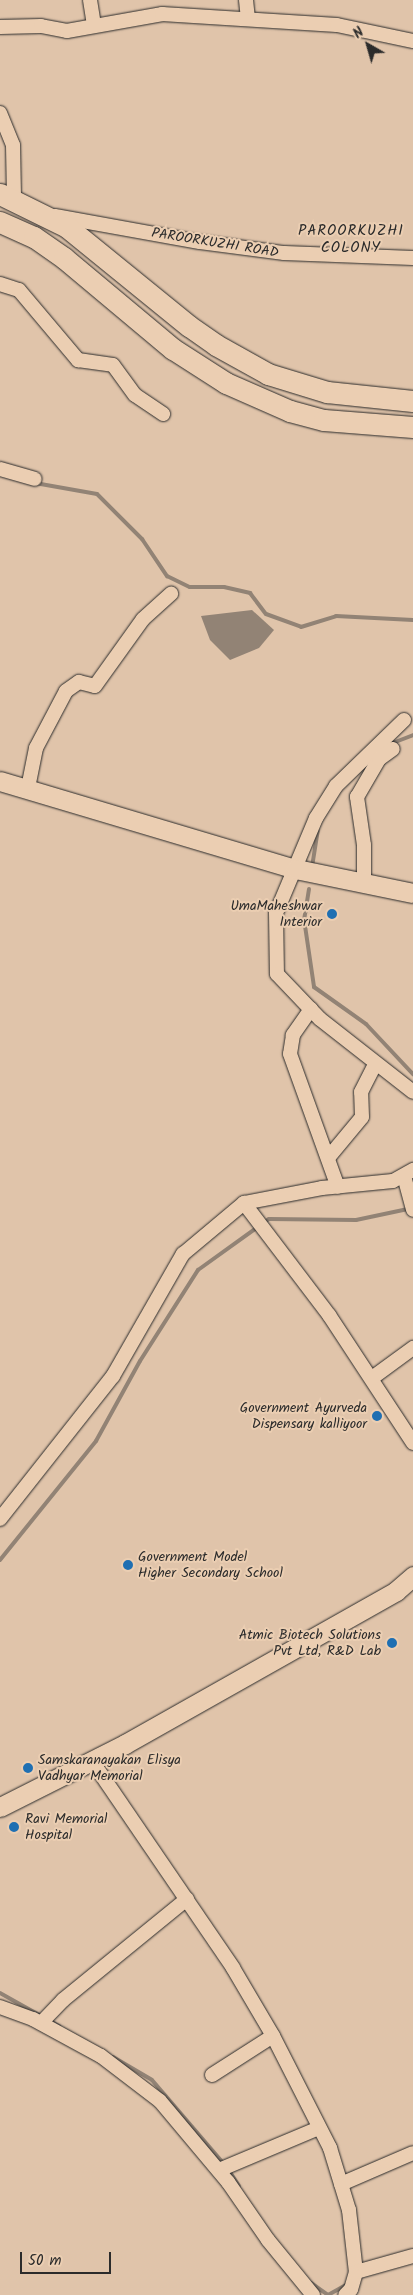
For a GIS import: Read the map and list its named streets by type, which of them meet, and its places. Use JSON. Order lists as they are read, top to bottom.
{
  "streets": {
    "street": ["PAROORKUZHI ROAD"]
  },
  "districts": ["PAROORKUZHI COLONY"],
  "places": [
    "UmaMaheshwar Interior",
    "Government Ayurveda Dispensary kalliyoor",
    "Government Model Higher Secondary School",
    "Atmic Biotech Solutions Pvt Ltd, R&D Lab",
    "Samskaranayakan Elisya Vadhyar Memorial",
    "Ravi Memorial Hospital"
  ],
  "scale_bar": "50 m",
  "north": "top left"
}
